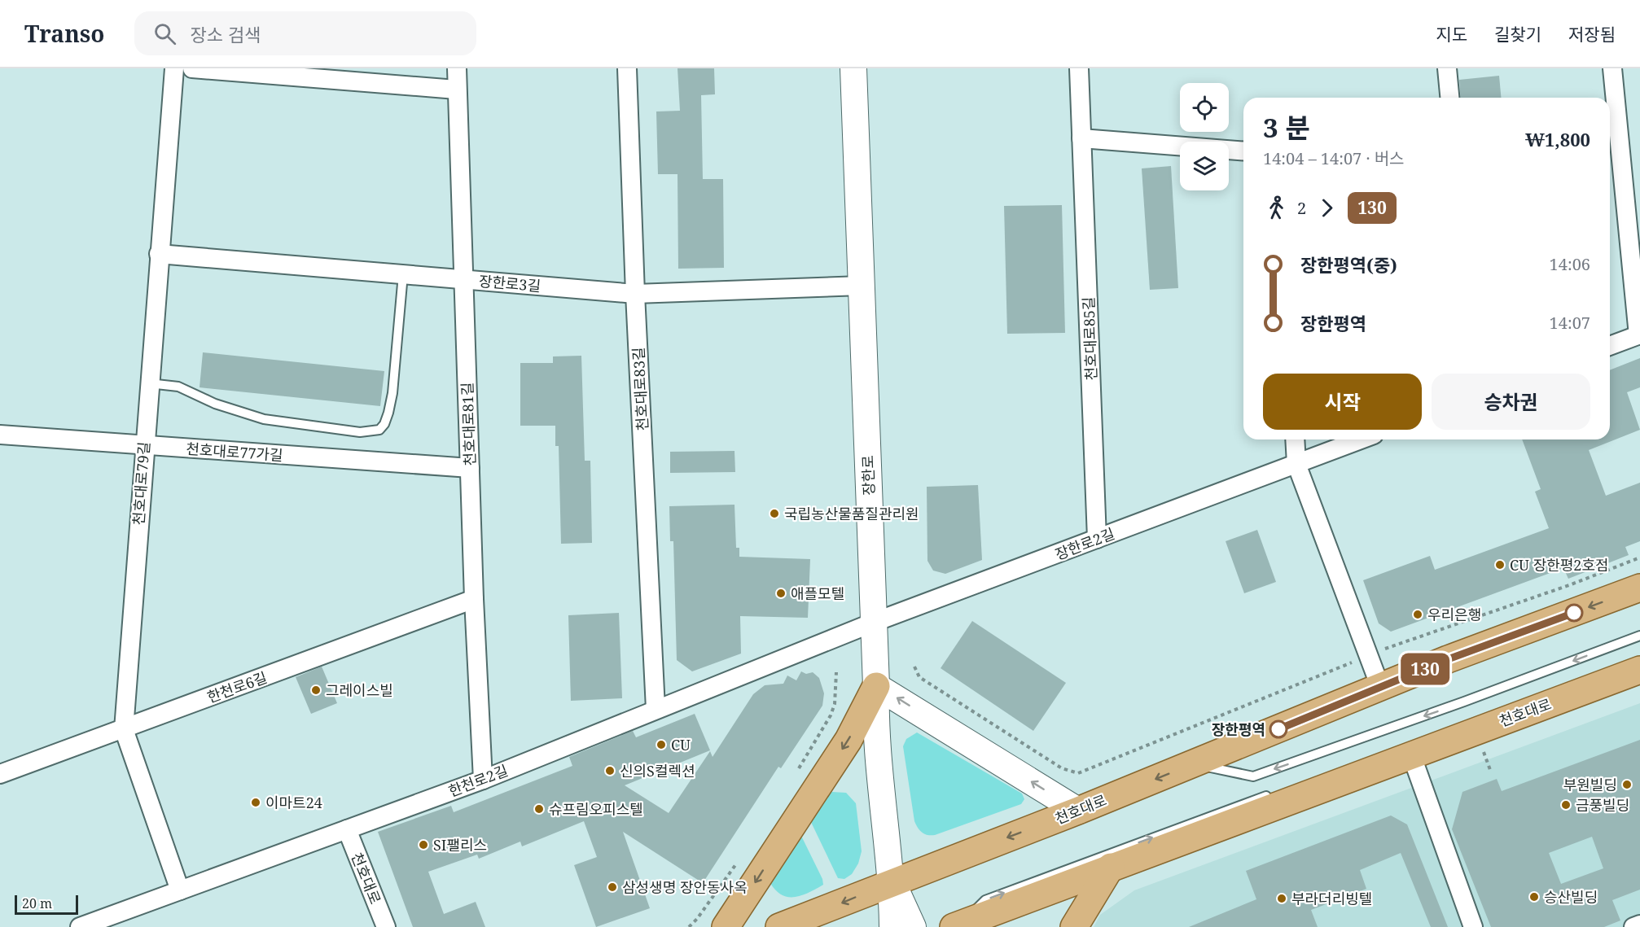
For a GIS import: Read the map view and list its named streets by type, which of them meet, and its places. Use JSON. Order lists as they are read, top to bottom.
{
  "streets": {
    "main road": ["천호대로"],
    "street": [
      "장한로3길",
      "천호대로85길",
      "천호대로83길",
      "천호대로81길",
      "천호대로77가길",
      "장한로",
      "천호대로79길",
      "장한로2길",
      "한천로6길",
      "한천로2길"
    ]
  },
  "crossings": [
    ["장한로3길", "천호대로83길"],
    ["장한로3길", "천호대로81길"],
    ["장한로3길", "장한로"],
    ["장한로3길", "천호대로79길"],
    ["천호대로85길", "장한로2길"],
    ["천호대로83길", "한천로2길"],
    ["천호대로81길", "천호대로77가길"],
    ["천호대로81길", "한천로6길"],
    ["천호대로81길", "한천로2길"],
    ["천호대로77가길", "천호대로79길"],
    ["장한로", "장한로2길"],
    ["장한로", "천호대로"],
    ["장한로", "한천로2길"],
    ["천호대로79길", "한천로6길"],
    ["천호대로79길", "한천로2길"],
    ["장한로2길", "한천로2길"],
    ["천호대로", "한천로2길"]
  ],
  "places": [
    "국립농산물품질관리원",
    "CU 장한평2호점",
    "애플모텔",
    "우리은행",
    "그레이스빌",
    "장한평역",
    "CU",
    "신의S컬렉션",
    "부원빌딩",
    "이마트24",
    "금풍빌딩",
    "슈프림오피스텔",
    "SI팰리스",
    "삼성생명 장안동사옥",
    "승산빌딩",
    "부라더리빙텔"
  ],
  "lines": ["bus line 130"],
  "scale_bar": "20 m",
  "page": {
    "header": "Transo",
    "search": "장소 검색",
    "nav": ["지도", "길찾기", "저장됨"],
    "on_map": "130",
    "heading": ["3 분", "14:04 – 14:07 · 버스", "₩1,800"],
    "legs": ["2", "130"],
    "list": [
      {
        "name": "장한평역(중)",
        "value": "14:06"
      },
      {
        "name": "장한평역",
        "value": "14:07"
      }
    ],
    "buttons": ["시작", "승차권"],
    "scale": "20 m"
  }
}
